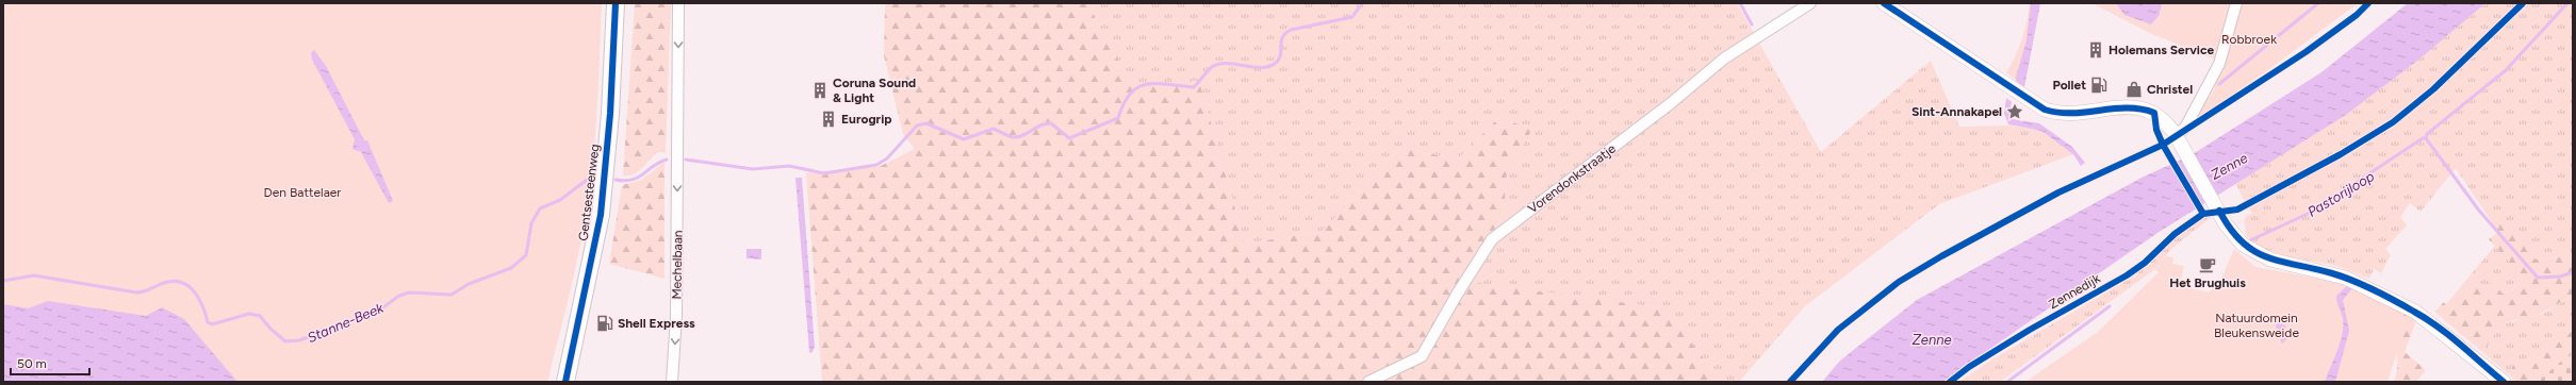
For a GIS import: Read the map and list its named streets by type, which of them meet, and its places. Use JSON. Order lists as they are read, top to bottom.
{
  "streets": {
    "main road": ["Gentsesteenweg"],
    "street": ["Vorendonkstraatje", "Mechelbaan"],
    "cycle path": ["Zennedijk"]
  },
  "one_way": ["Mechelbaan"],
  "water": ["Zenne", "Pastorijloop", "Stanne-Beek"],
  "parks": ["Robbroek", "Den Battelaer", "Natuurdomein Bleukensweide"],
  "places": {
    "building": ["Holemans Service", "Coruna Sound & Light", "Eurogrip"],
    "fuel station": ["Pollet", "Shell Express"],
    "shop": ["Christel"],
    "place": ["Sint-Annakapel"],
    "cafe": ["Het Brughuis"]
  },
  "scale_bar": "50 m"
}
